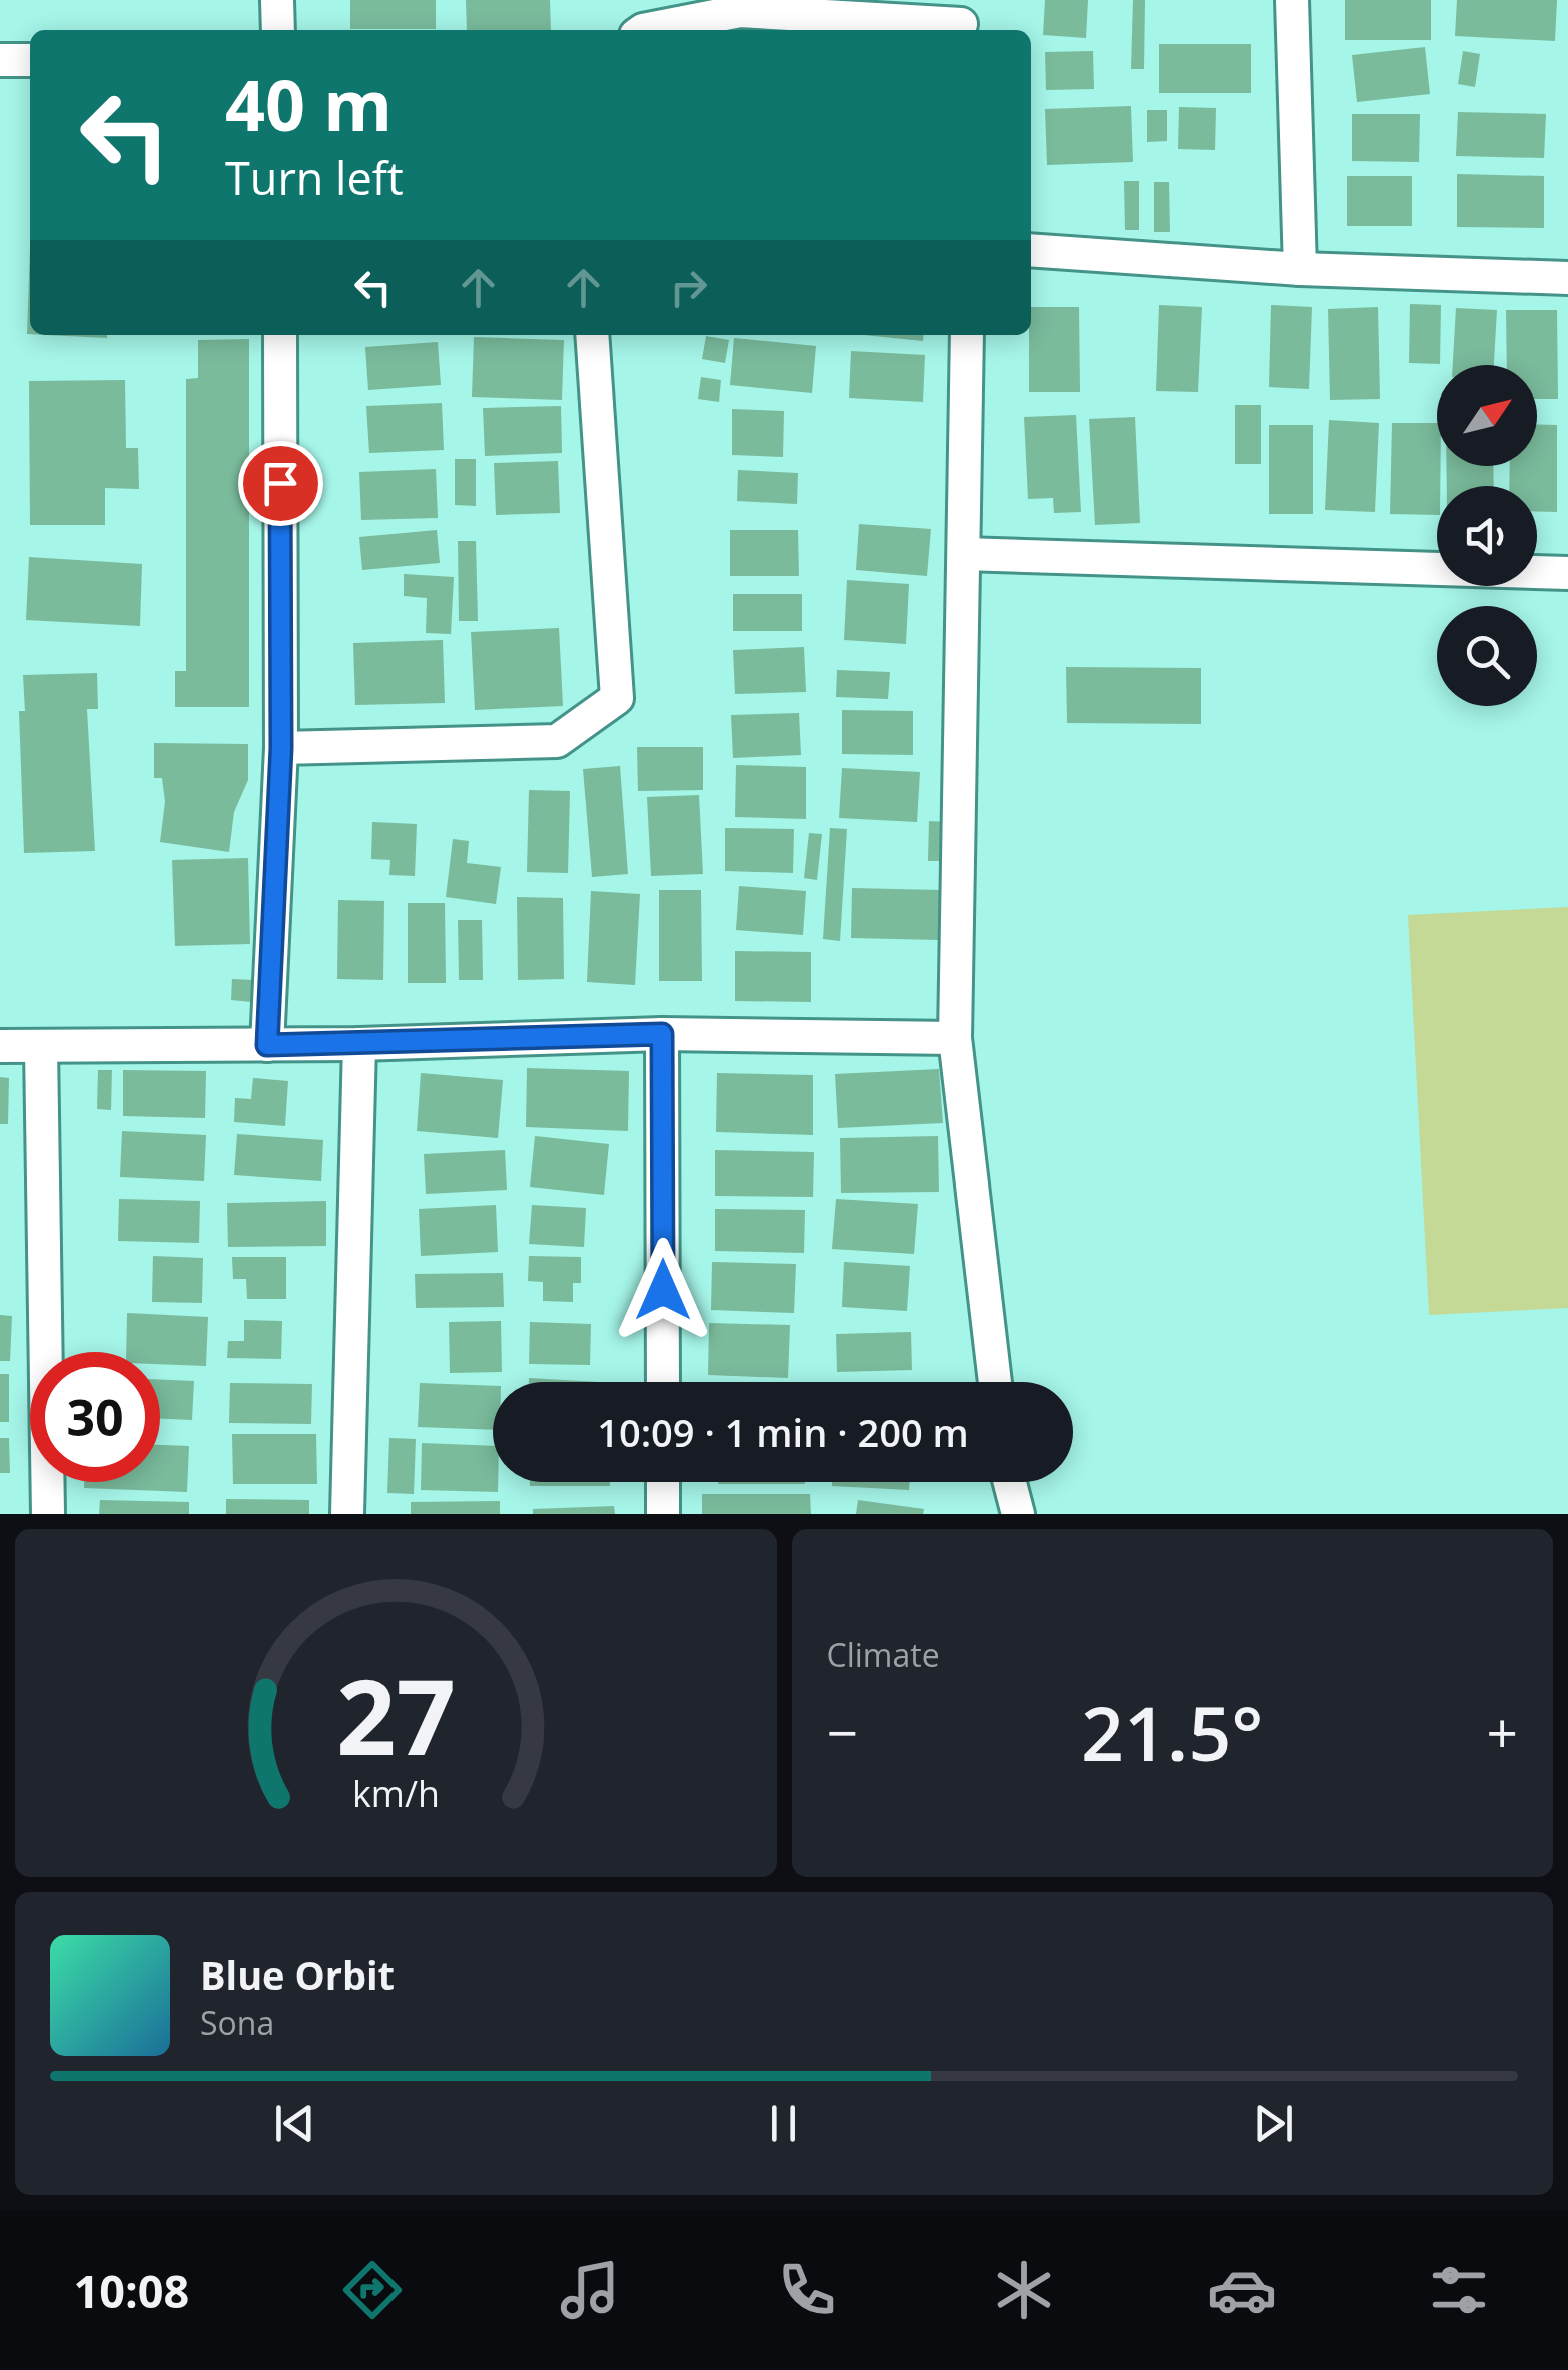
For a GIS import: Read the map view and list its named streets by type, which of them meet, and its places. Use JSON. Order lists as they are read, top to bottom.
{
  "north": "top right",
  "page": {
    "turn": ["40 m", "Turn left"],
    "limit": "30",
    "trip": "10:09 · 1 min · 200 m",
    "tile": "Climate",
    "heat": ["−", "21.5°", "+"],
    "song": ["Blue Orbit", "Sona"],
    "tabs": "10:08",
    "gauge": ["27", "km/h"]
  }
}
